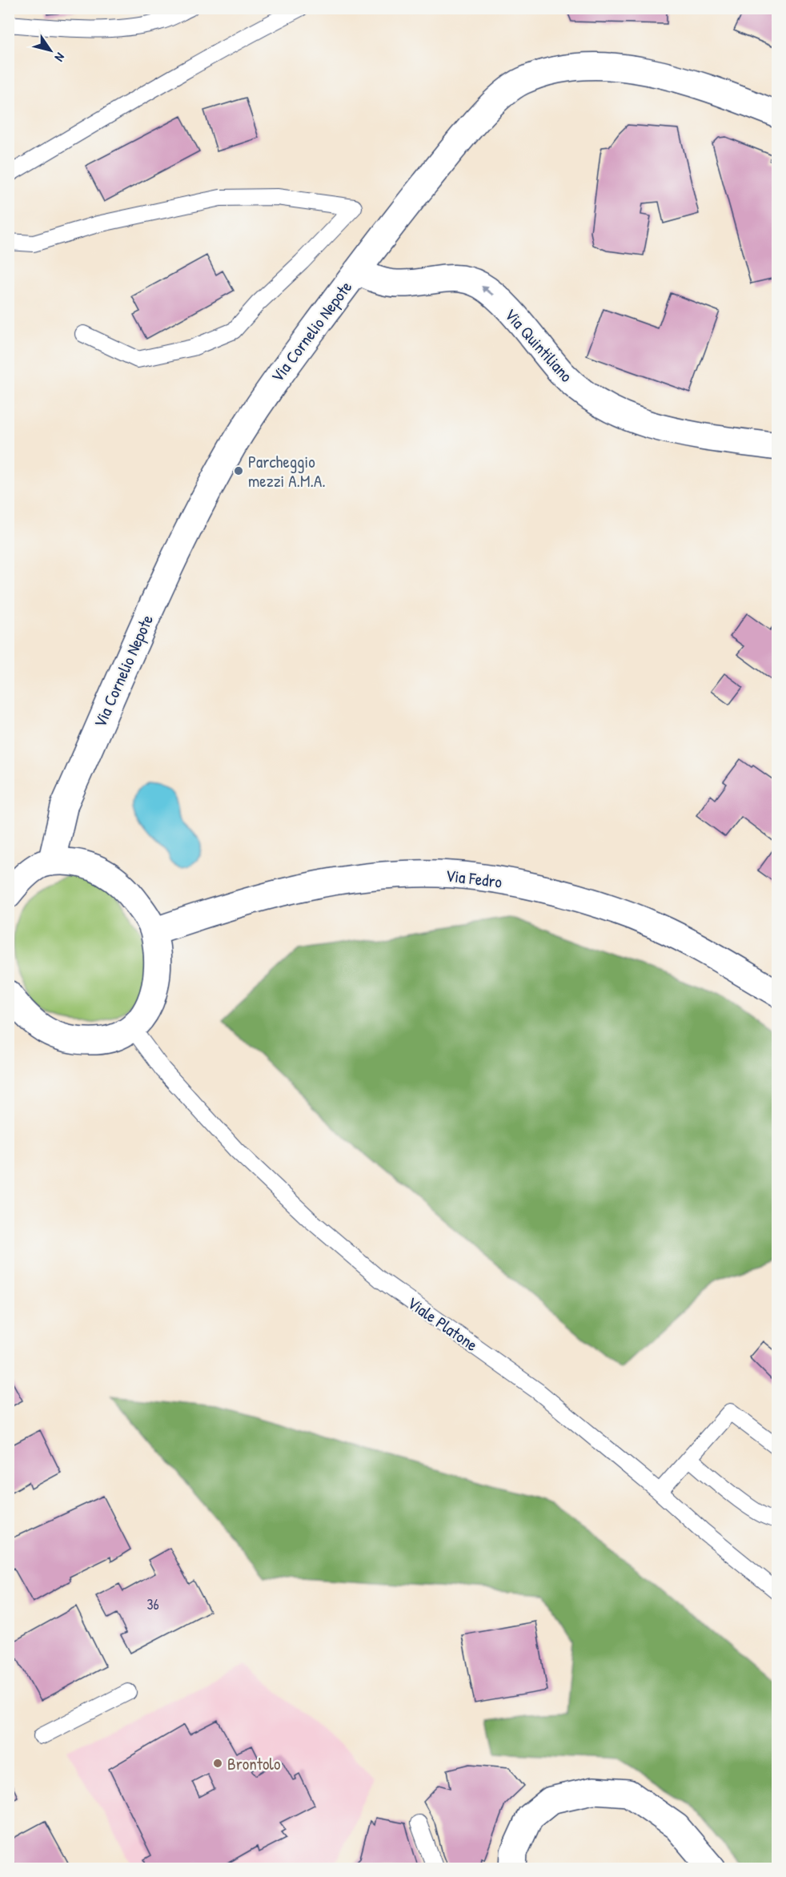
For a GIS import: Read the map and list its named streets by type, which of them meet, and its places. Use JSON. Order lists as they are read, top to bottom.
{
  "streets": {
    "street": ["Via Cornelio Nepote", "Via Quintiliano", "Via Fedro"],
    "lane": ["Viale Platone"]
  },
  "crossings": [
    ["Via Cornelio Nepote", "Via Quintiliano"]
  ],
  "one_way": ["Via Quintiliano"],
  "places": ["Parcheggio mezzi A.M.A.", "Brontolo"],
  "house_numbers": ["36"],
  "north": "bottom right"
}
